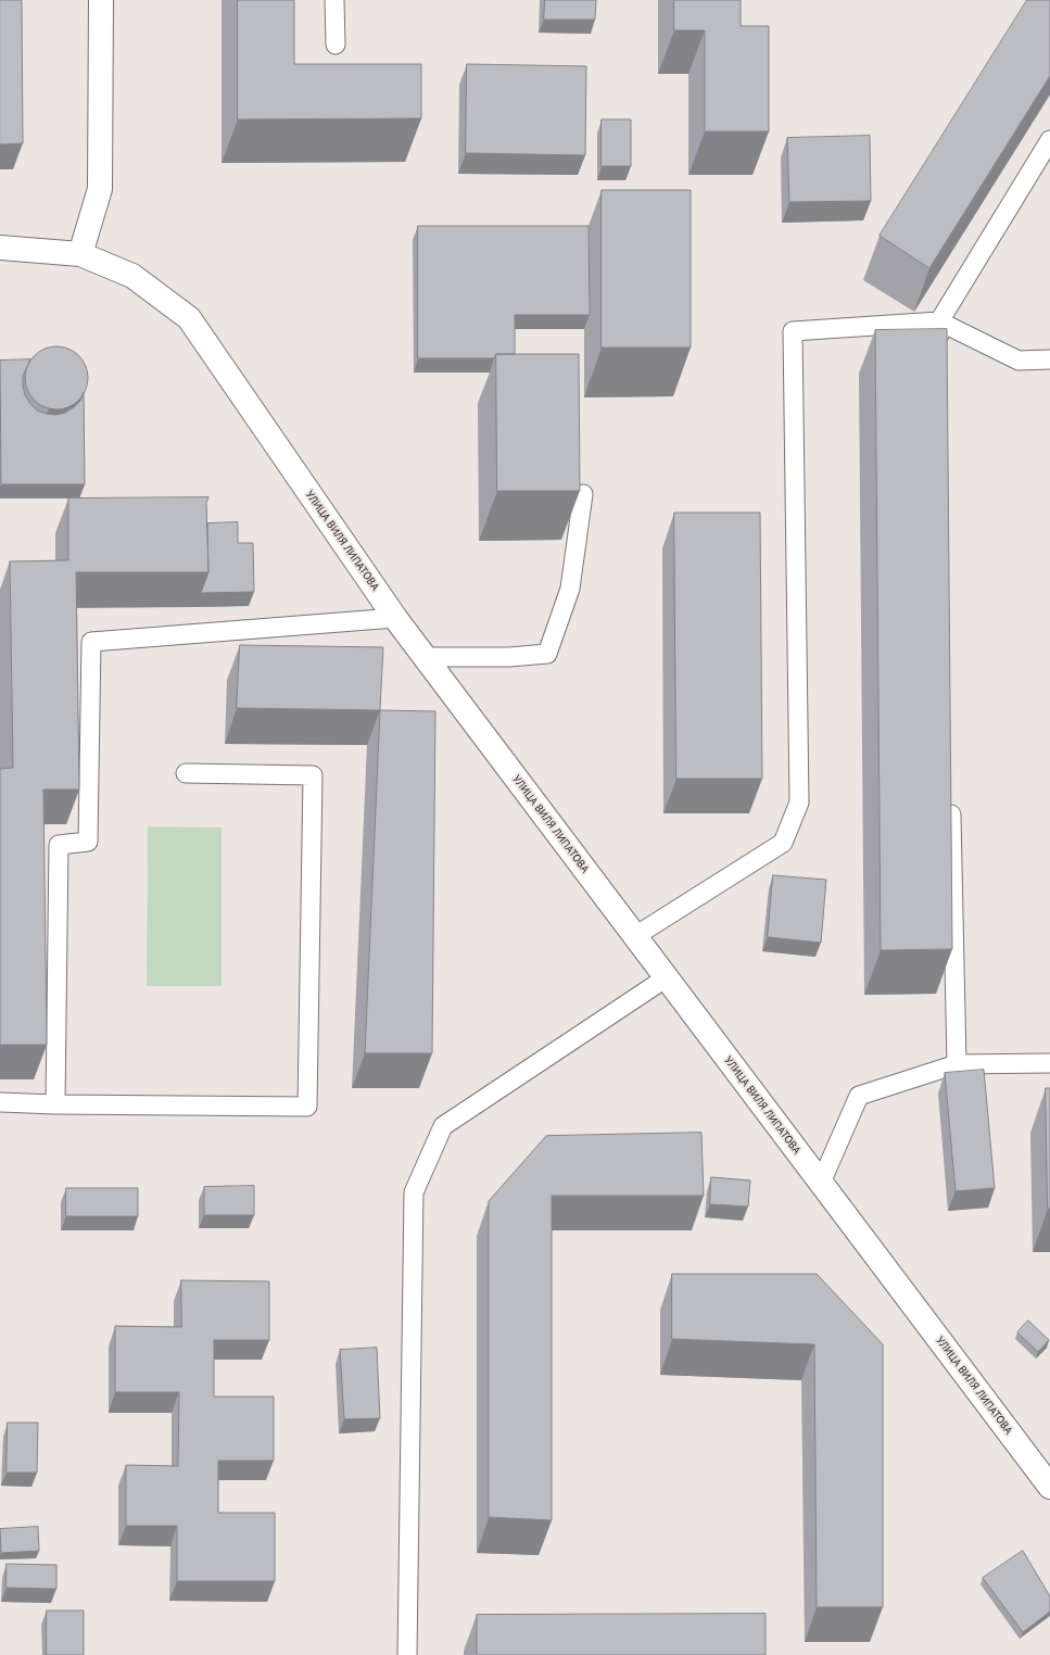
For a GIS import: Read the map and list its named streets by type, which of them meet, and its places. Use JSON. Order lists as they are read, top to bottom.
{
  "streets": {
    "street": ["УЛИЦА ВИЛЯ ЛИПАТОВА"]
  }
}
